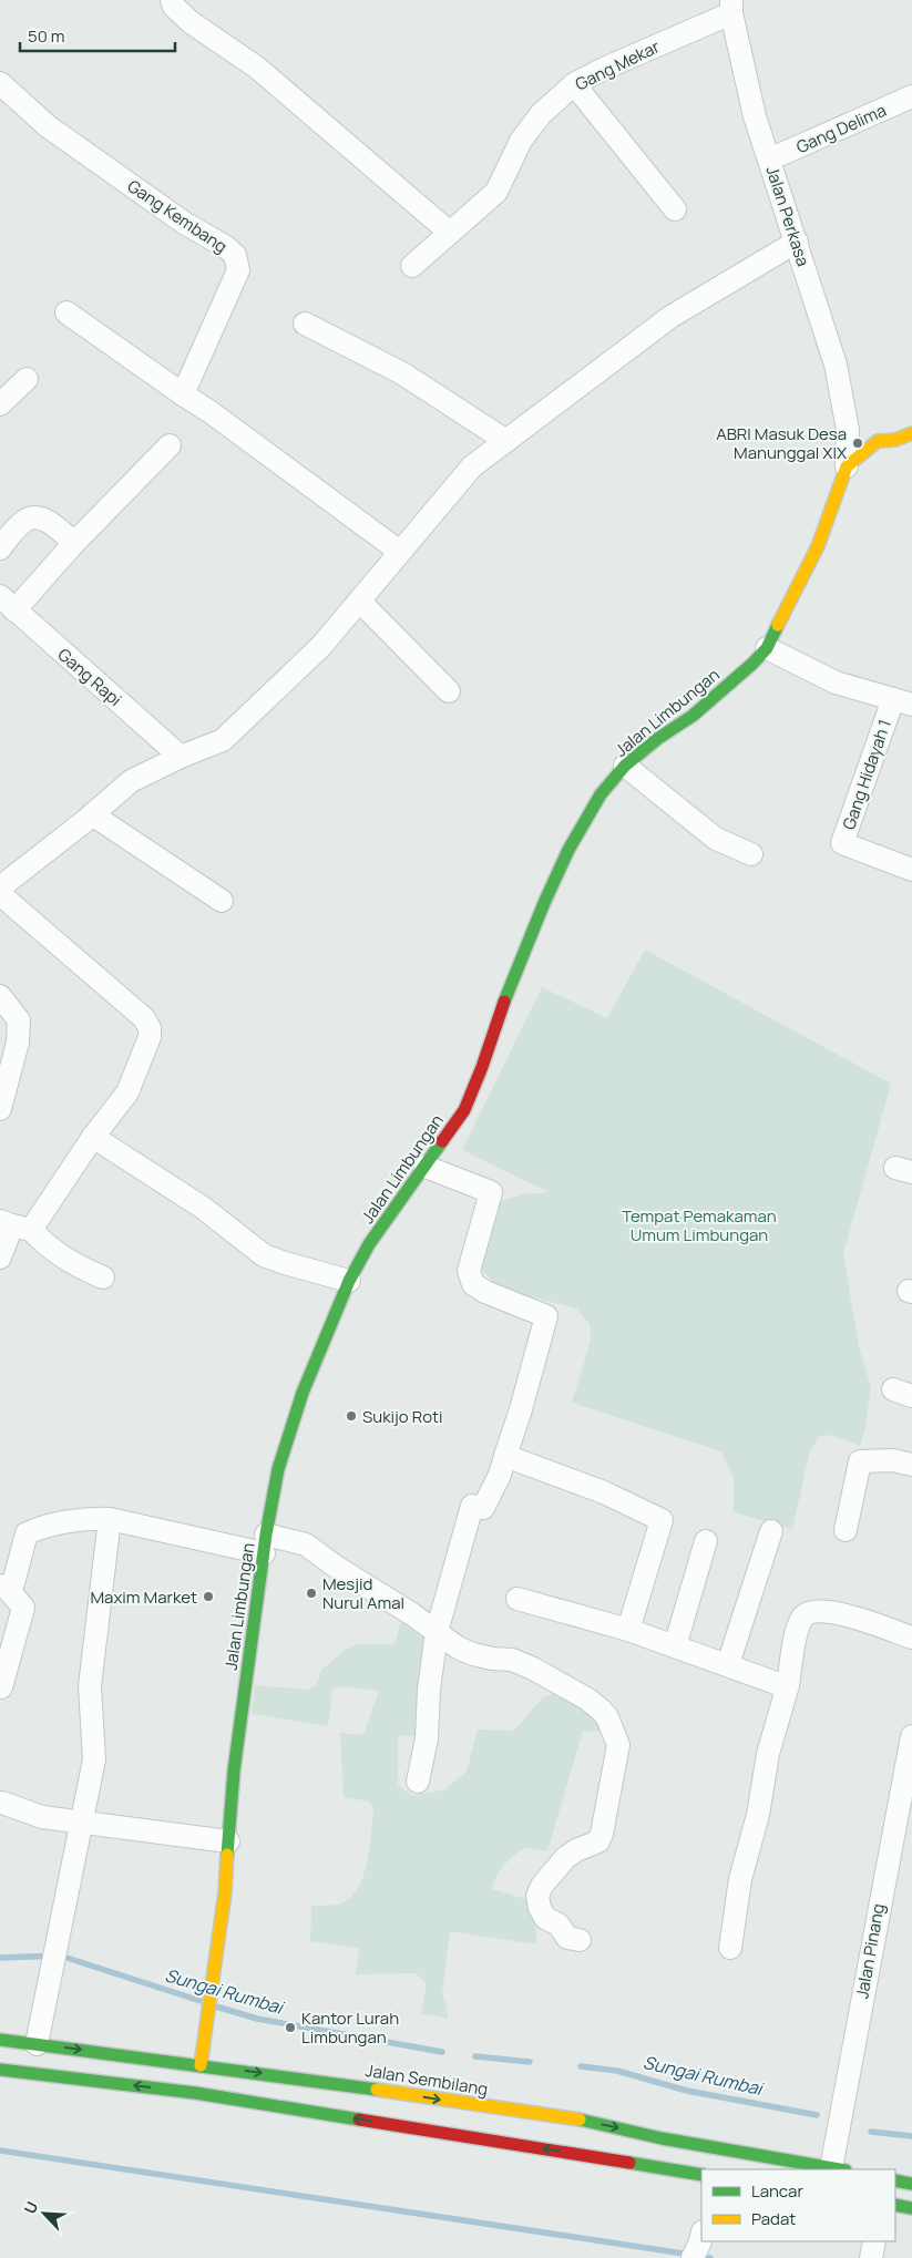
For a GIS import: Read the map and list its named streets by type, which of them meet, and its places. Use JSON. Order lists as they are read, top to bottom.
{
  "streets": {
    "street": [
      "Gang Mekar",
      "Gang Delima",
      "Gang Kembang",
      "Jalan Perkasa",
      "Gang Rapi",
      "Jalan Limbungan",
      "Gang Hidayah 1",
      "Jalan Pinang",
      "Jalan Sembilang"
    ]
  },
  "crossings": [
    ["Gang Mekar", "Jalan Perkasa"],
    ["Gang Delima", "Jalan Perkasa"],
    ["Jalan Perkasa", "Jalan Limbungan"],
    ["Jalan Limbungan", "Jalan Sembilang"],
    ["Jalan Pinang", "Jalan Sembilang"]
  ],
  "water": ["Sungai Rumbai"],
  "parks": ["Tempat Pemakaman Umum Limbungan"],
  "places": [
    "ABRI Masuk Desa Manunggal XIX",
    "Sukijo Roti",
    "Mesjid Nurul Amal",
    "Maxim Market",
    "Kantor Lurah Limbungan"
  ],
  "legend": ["Lancar", "Padat"],
  "scale_bar": "50 m",
  "north": "top left"
}
